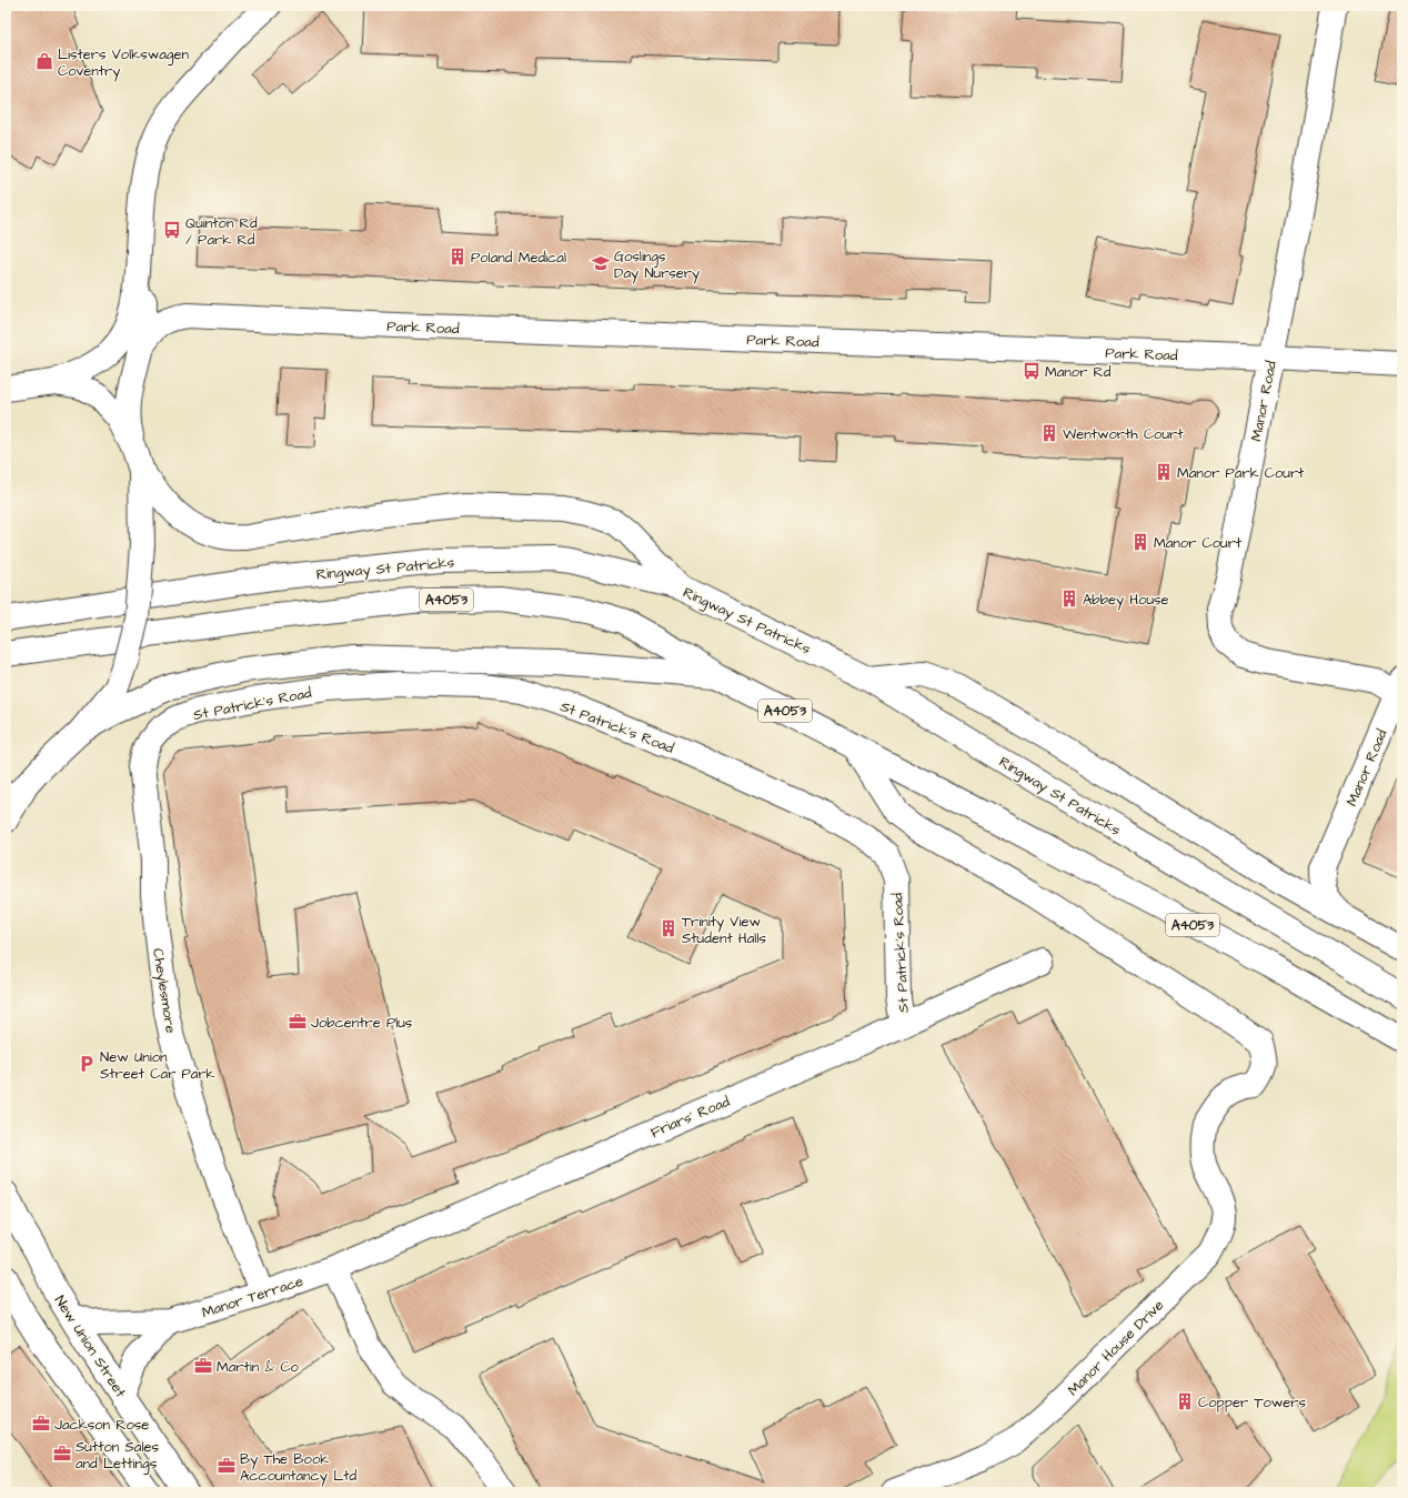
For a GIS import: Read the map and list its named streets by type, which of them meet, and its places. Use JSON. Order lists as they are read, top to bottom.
{
  "streets": {
    "main road": [
      "Park Road",
      "Manor Road",
      "Ringway St Patricks",
      "A4053",
      "St Patrick's Road",
      "Cheylesmore",
      "Friars' Road",
      "Manor Terrace",
      "New Union Street",
      "Manor House Drive"
    ]
  },
  "crossings": [
    ["Park Road", "Manor Road"],
    ["A4053", "Manor House Drive"],
    ["St Patrick's Road", "Cheylesmore"],
    ["St Patrick's Road", "Friars' Road"],
    ["Cheylesmore", "Manor Terrace"],
    ["Friars' Road", "Manor Terrace"],
    ["Manor Terrace", "New Union Street"]
  ],
  "places": {
    "shop": ["Listers Volkswagen Coventry"],
    "bus stop": ["Quinton Rd / Park Rd", "Manor Rd"],
    "building": [
      "Poland Medical",
      "Wentworth Court",
      "Manor Park Court",
      "Manor Court",
      "Abbey House",
      "Trinity View Student Halls",
      "Copper Towers"
    ],
    "school or university": ["Goslings Day Nursery"],
    "office": [
      "Jobcentre Plus",
      "Martin & Co",
      "Jackson Rose",
      "Sutton Sales and Lettings",
      "By The Book Accountancy Ltd"
    ],
    "parking": ["New Union Street Car Park"]
  }
}
